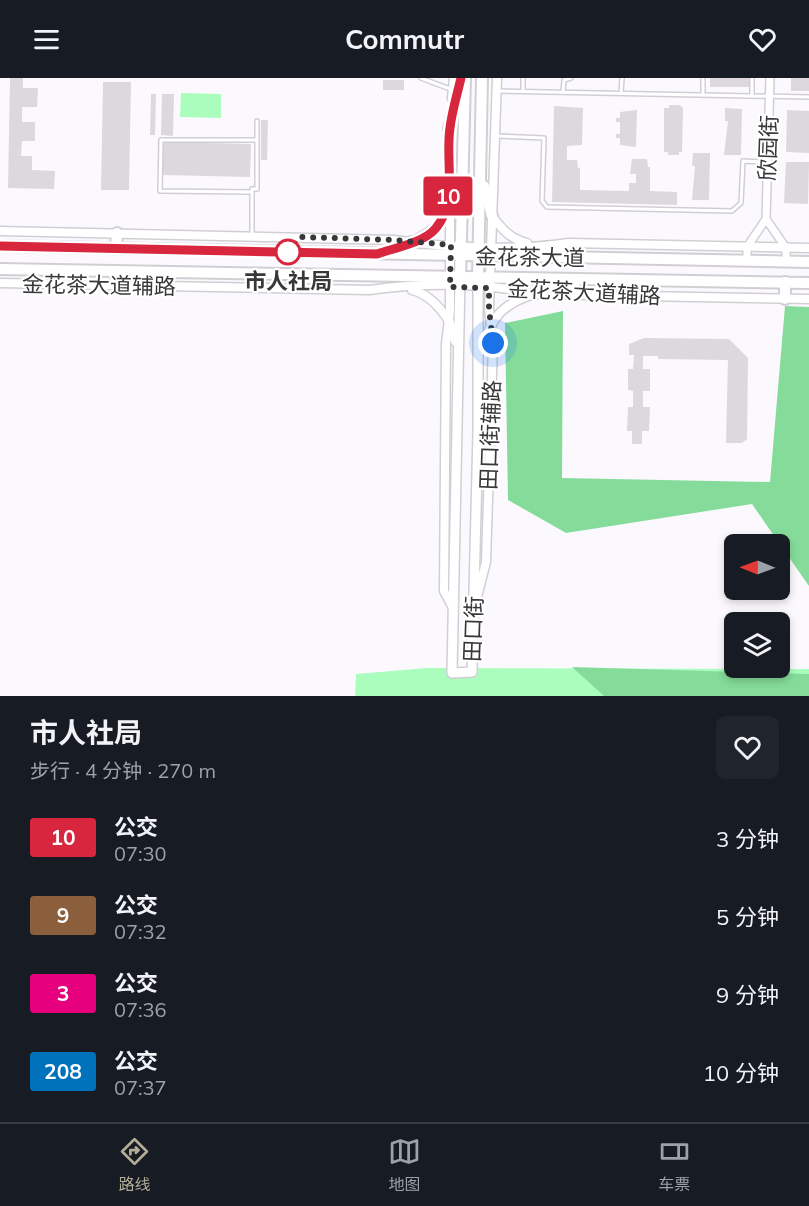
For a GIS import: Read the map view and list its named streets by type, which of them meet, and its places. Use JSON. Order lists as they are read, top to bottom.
{
  "streets": {
    "main road": ["金花茶大道", "田口街"],
    "street": ["欣园街", "金花茶大道辅路", "田口街辅路"]
  },
  "crossings": [
    ["金花茶大道", "金花茶大道辅路"],
    ["金花茶大道", "田口街辅路"],
    ["金花茶大道", "田口街"],
    ["金花茶大道辅路", "田口街辅路"],
    ["金花茶大道辅路", "田口街"],
    ["田口街辅路", "田口街"]
  ],
  "places": ["市人社局"],
  "lines": ["bus line 10"],
  "north": "left",
  "page": {
    "header": "Commutr",
    "on_map": "10",
    "heading": ["市人社局", "步行 · 4 分钟 · 270 m"],
    "list": [
      {
        "mark": "10",
        "name": "公交",
        "note": "07:30",
        "value": "3 分钟"
      },
      {
        "mark": "9",
        "name": "公交",
        "note": "07:32",
        "value": "5 分钟"
      },
      {
        "mark": "3",
        "name": "公交",
        "note": "07:36",
        "value": "9 分钟"
      },
      {
        "mark": "208",
        "name": "公交",
        "note": "07:37",
        "value": "10 分钟"
      }
    ],
    "tabs": ["路线", "地图", "车票"]
  }
}
